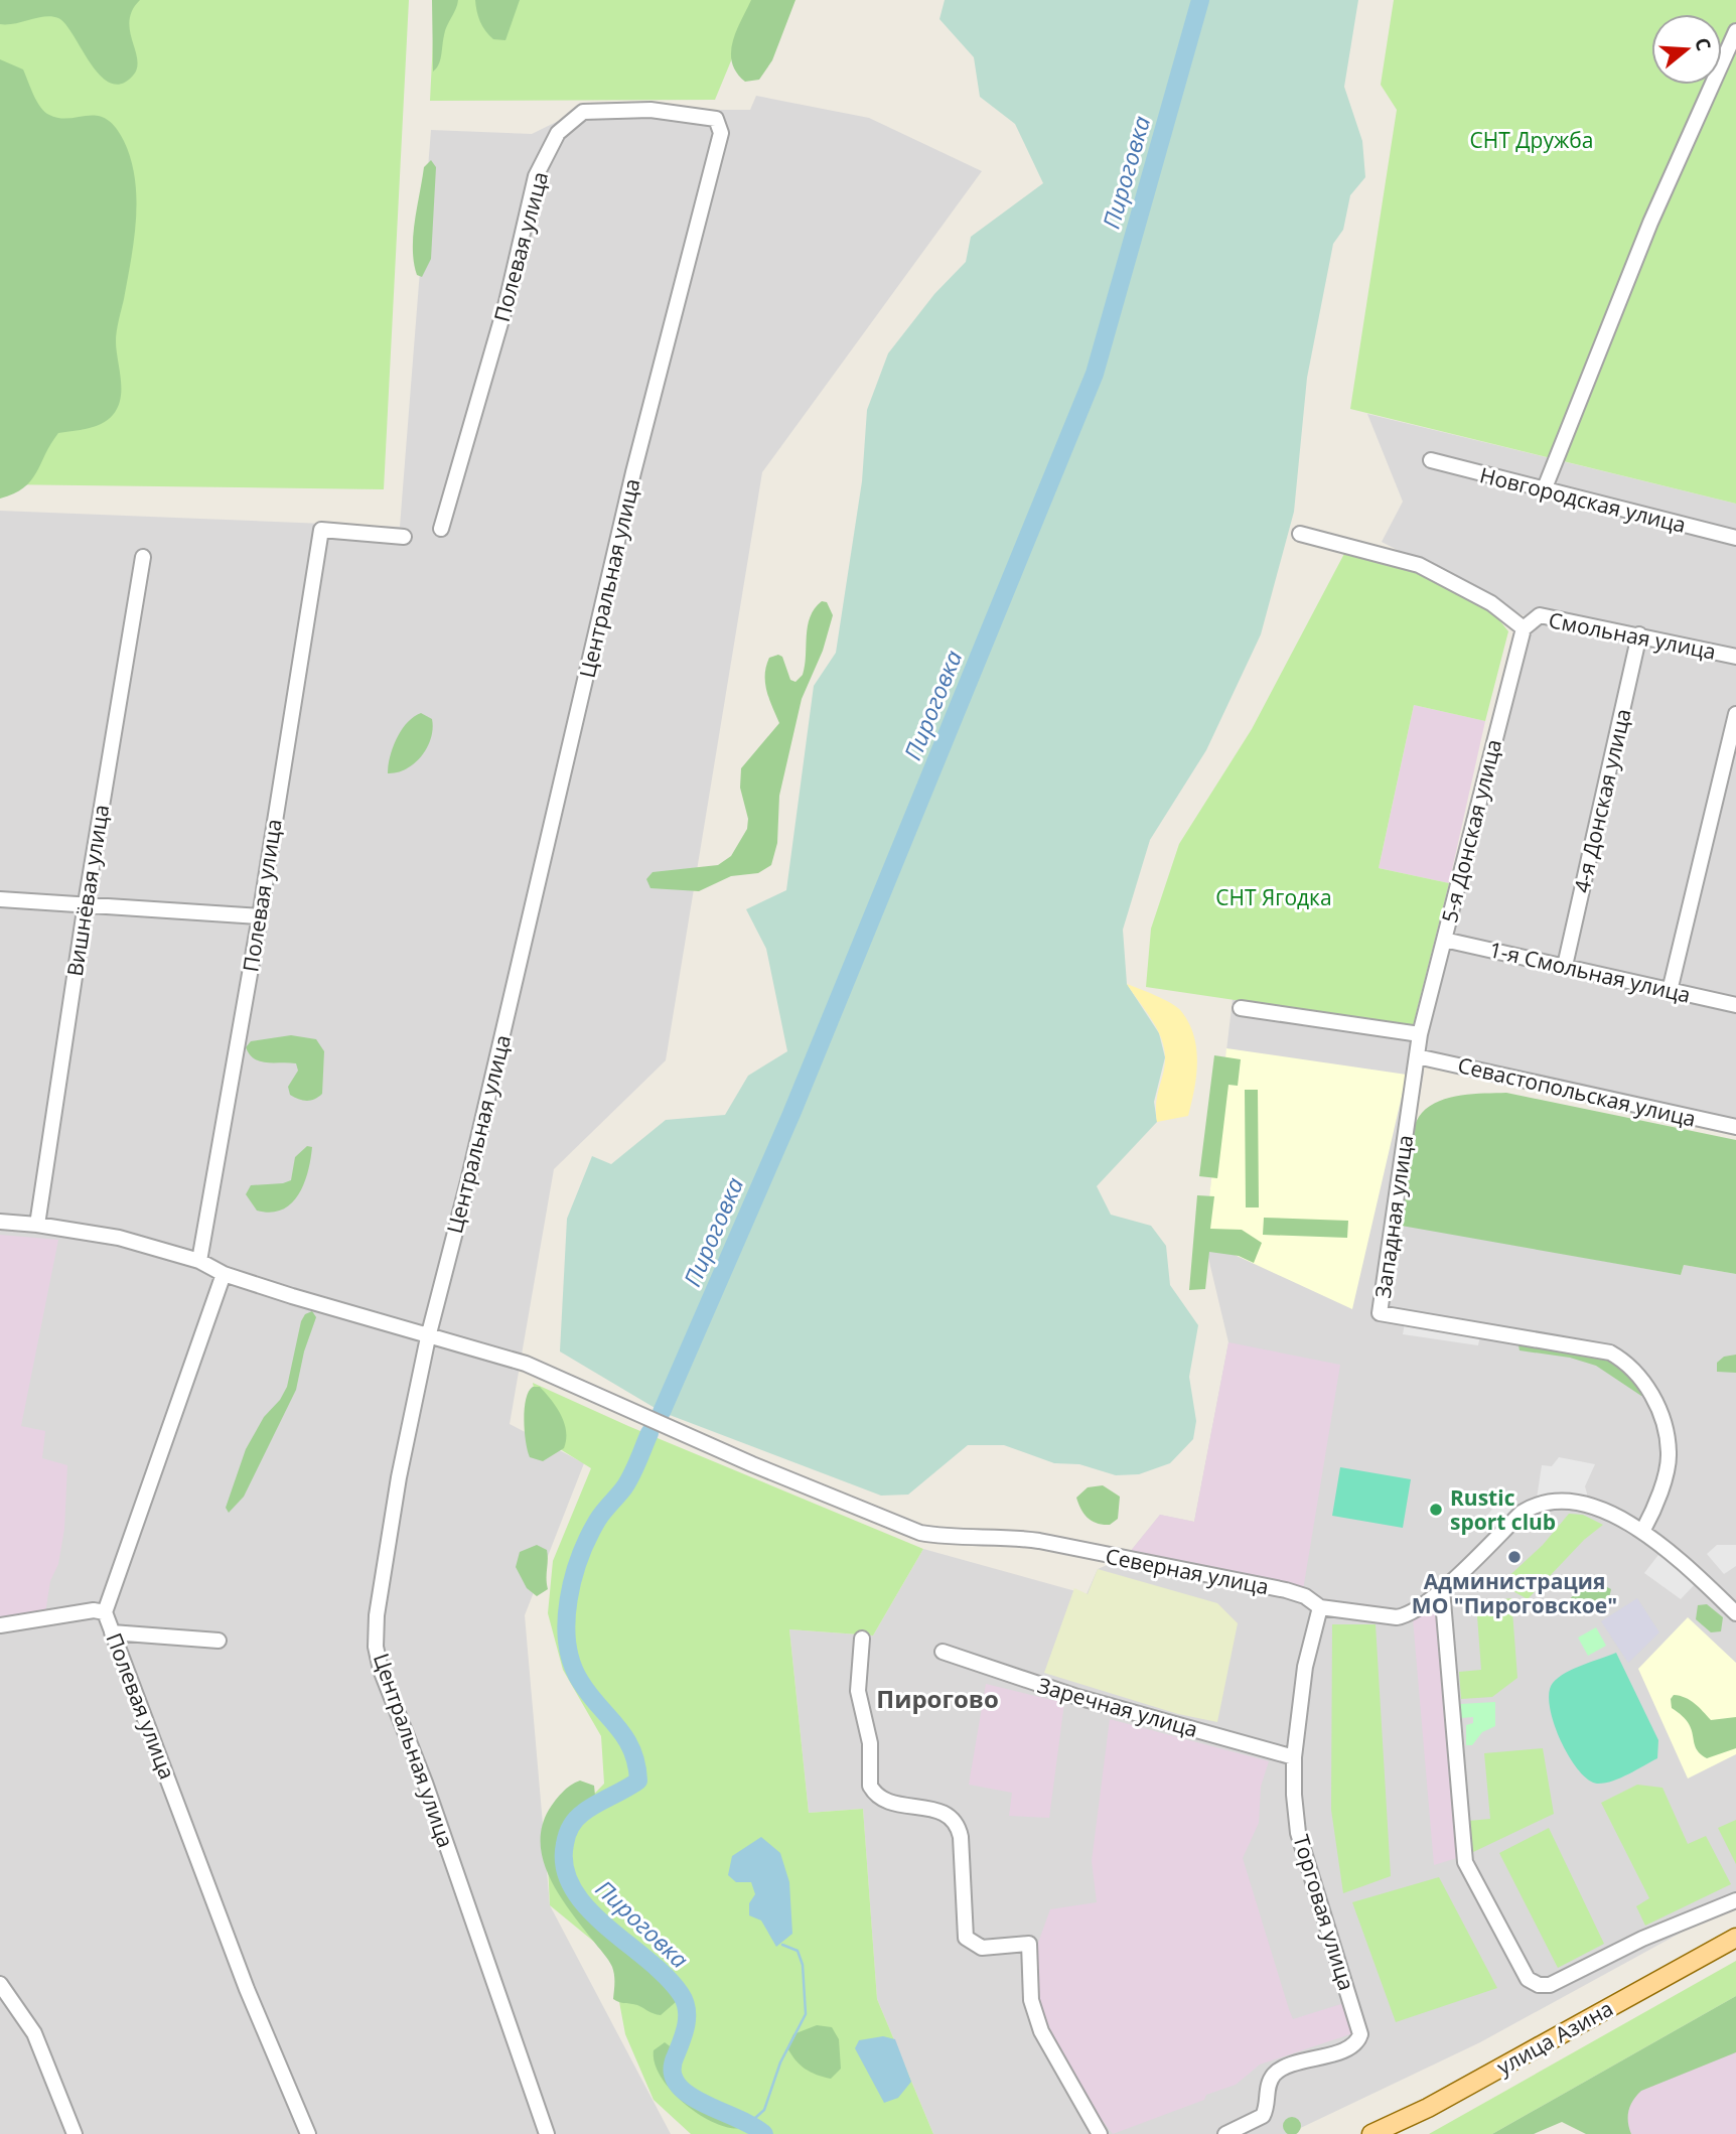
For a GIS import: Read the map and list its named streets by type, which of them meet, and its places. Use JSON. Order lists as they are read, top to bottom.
{
  "streets": {
    "main road": ["улица Азина"],
    "street": [
      "Полевая улица",
      "Новгородская улица",
      "Центральная улица",
      "Смольная улица",
      "4-я Донская улица",
      "5-я Донская улица",
      "Вишнёвая улица",
      "1-я Смольная улица",
      "Севастопольская улица",
      "Западная улица",
      "Северная улица",
      "Заречная улица",
      "Торговая улица"
    ]
  },
  "crossings": [
    ["Полевая улица", "Центральная улица"],
    ["Полевая улица", "Северная улица"],
    ["Центральная улица", "Северная улица"],
    ["Смольная улица", "4-я Донская улица"],
    ["Смольная улица", "5-я Донская улица"],
    ["4-я Донская улица", "1-я Смольная улица"],
    ["5-я Донская улица", "1-я Смольная улица"],
    ["5-я Донская улица", "Западная улица"],
    ["Вишнёвая улица", "Северная улица"],
    ["Севастопольская улица", "Западная улица"],
    ["Западная улица", "Северная улица"],
    ["Северная улица", "Торговая улица"],
    ["Заречная улица", "Торговая улица"]
  ],
  "districts": ["Пирогово"],
  "water": ["Пироговка"],
  "parks": ["СНТ Дружба", "СНТ Ягодка"],
  "places": ["Rustic sport club", "Администрация МО \"Пироговское\""],
  "north": "right"
}
